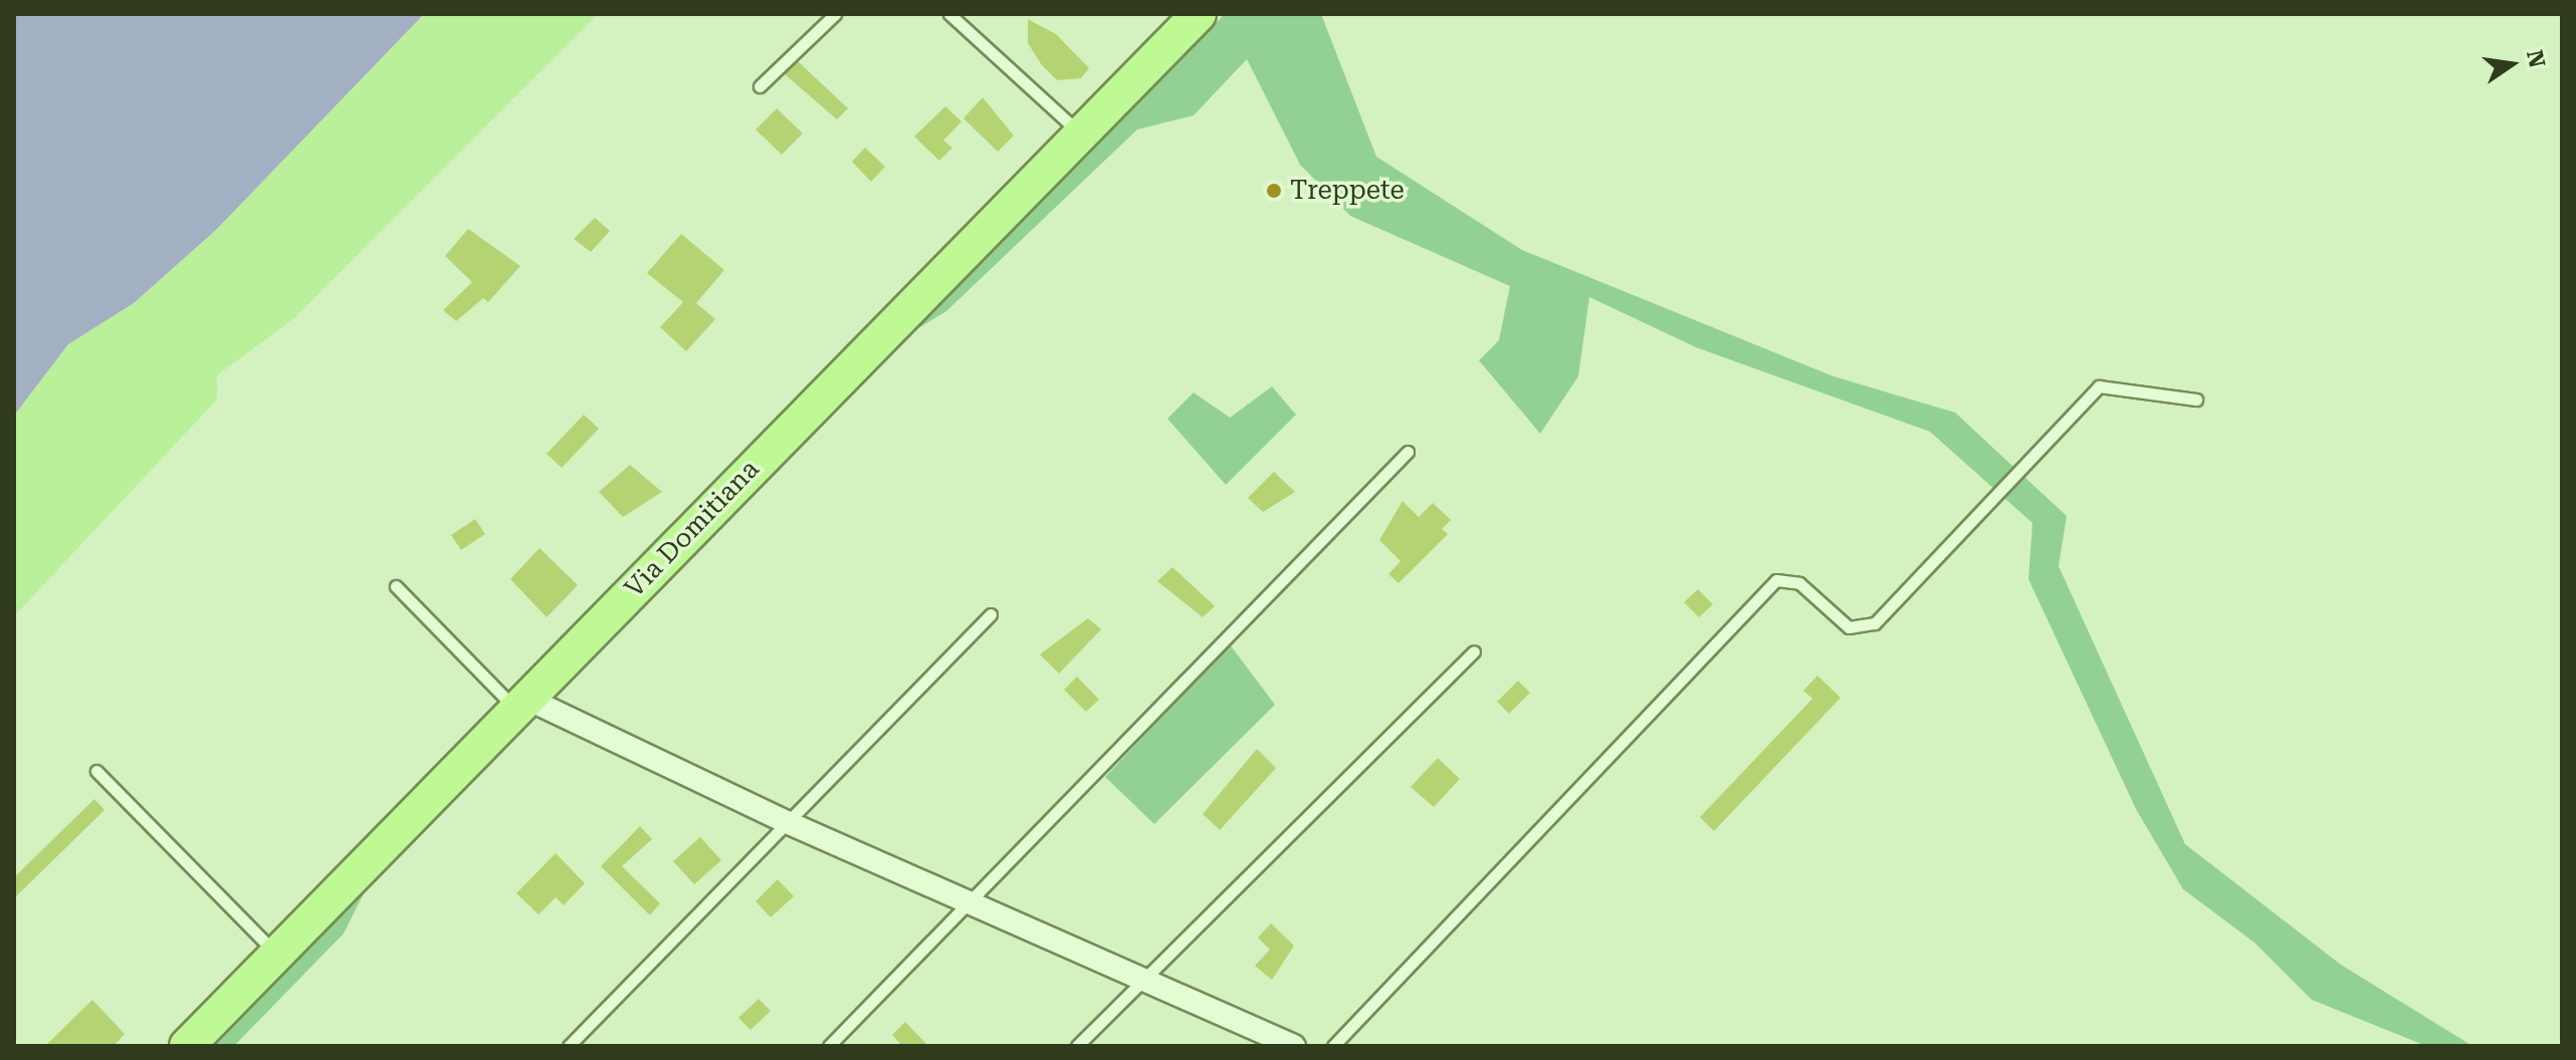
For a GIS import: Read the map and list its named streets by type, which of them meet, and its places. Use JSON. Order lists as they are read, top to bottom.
{
  "streets": {
    "main road": ["Via Domitiana"]
  },
  "places": ["Treppete"],
  "north": "right"
}
